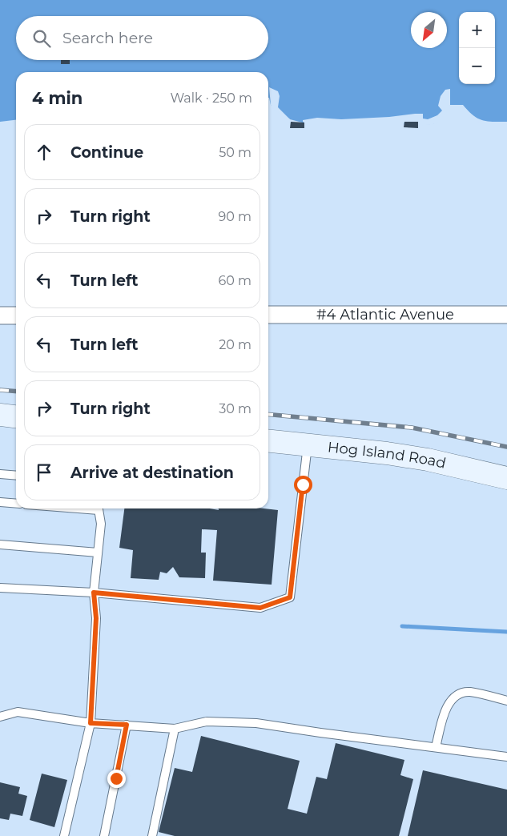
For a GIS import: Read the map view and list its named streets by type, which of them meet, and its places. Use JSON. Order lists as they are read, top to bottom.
{
  "streets": {
    "street": ["#4 Atlantic Avenue", "Hog Island Road"]
  },
  "north": "bottom left",
  "page": {
    "map_buttons": ["+", "−"],
    "search": "Search here",
    "heading": ["4 min", "Walk · 250 m"],
    "list": [
      ["Continue", "50 m"],
      ["Turn right", "90 m"],
      ["Turn left", "60 m"],
      ["Turn left", "20 m"],
      ["Turn right", "30 m"],
      "Arrive at destination"
    ]
  }
}
